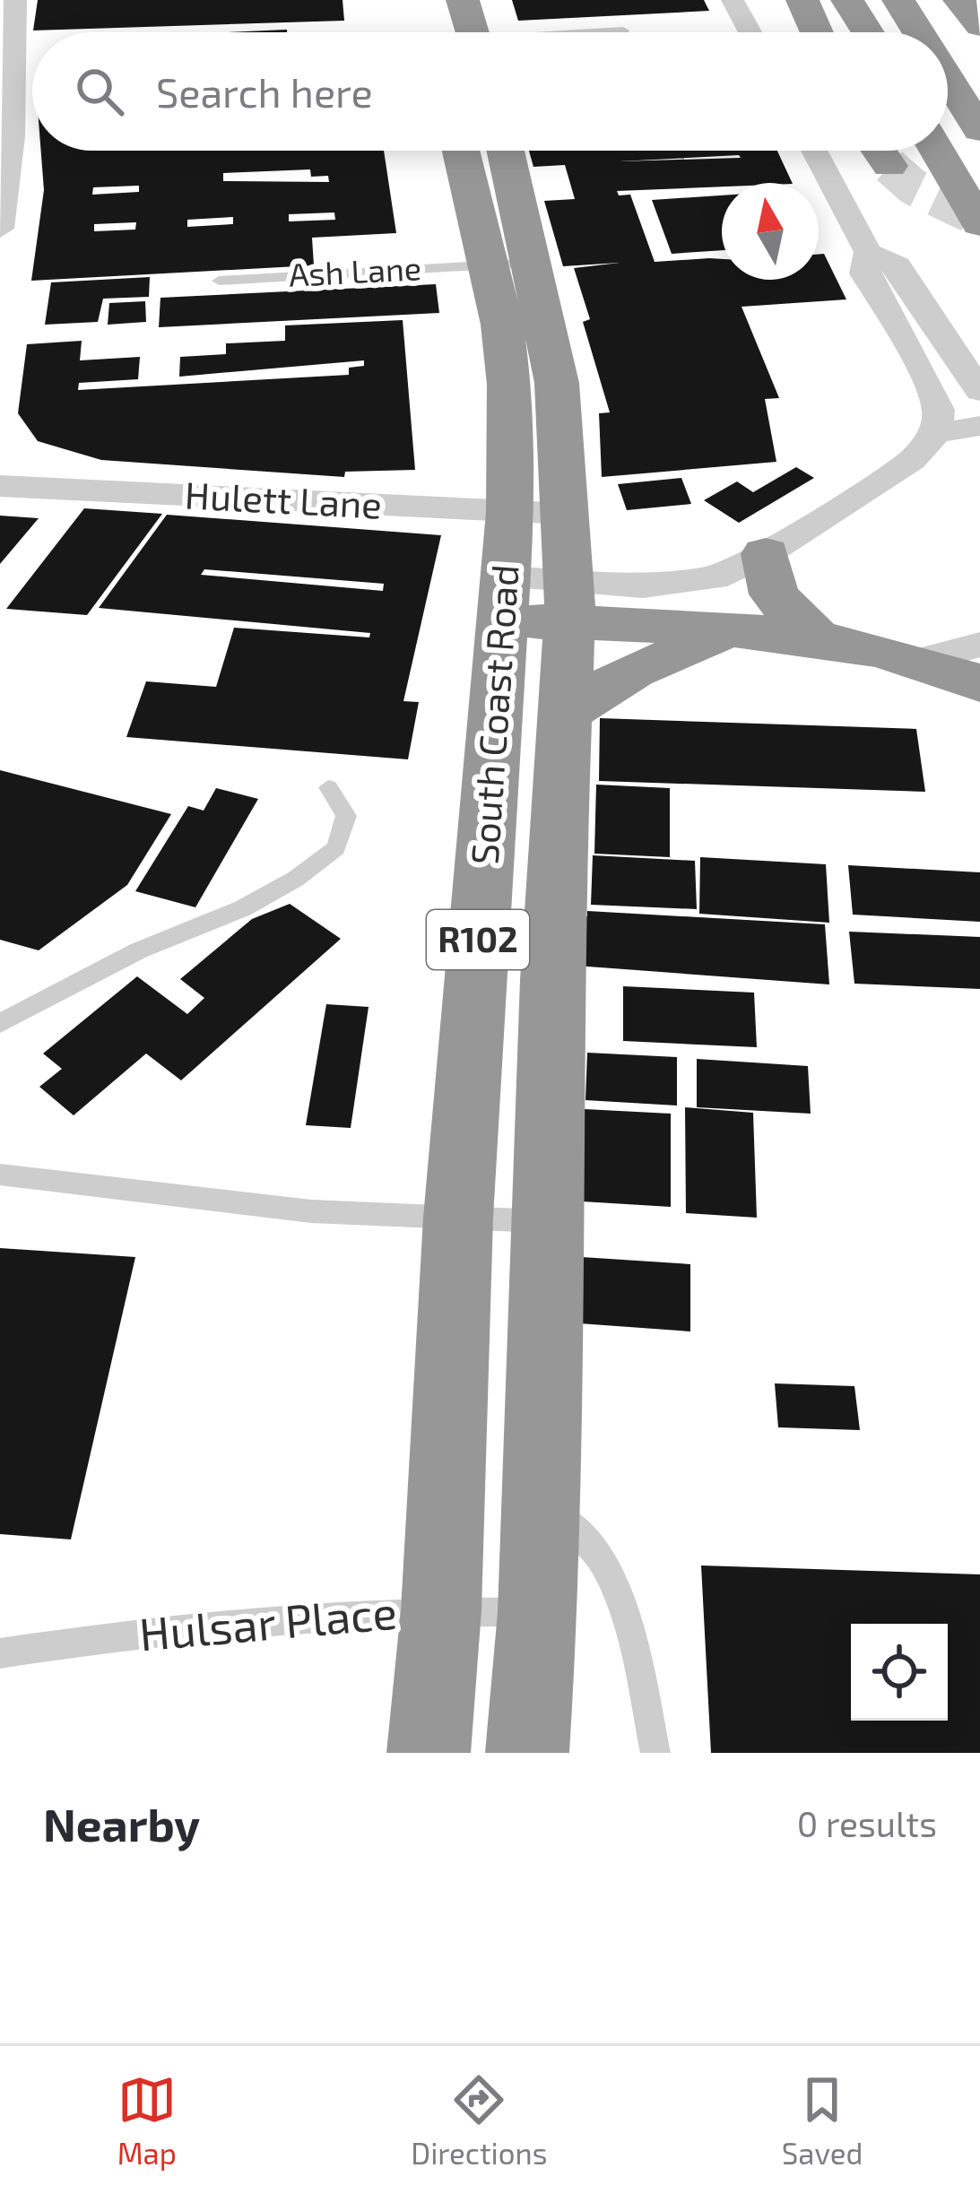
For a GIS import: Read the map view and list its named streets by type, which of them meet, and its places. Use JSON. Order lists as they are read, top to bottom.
{
  "streets": {
    "highway": ["South Coast Road", "R102"],
    "street": ["Hulett Lane"],
    "lane": ["Ash Lane", "Hulsar Place"]
  },
  "crossings": [
    ["Ash Lane", "South Coast Road"],
    ["Hulett Lane", "South Coast Road"],
    ["South Coast Road", "Hulsar Place"]
  ],
  "north": "top",
  "page": {
    "search": "Search here",
    "heading": ["Nearby", "0 results"],
    "nav": ["Map", "Directions", "Saved"]
  }
}
